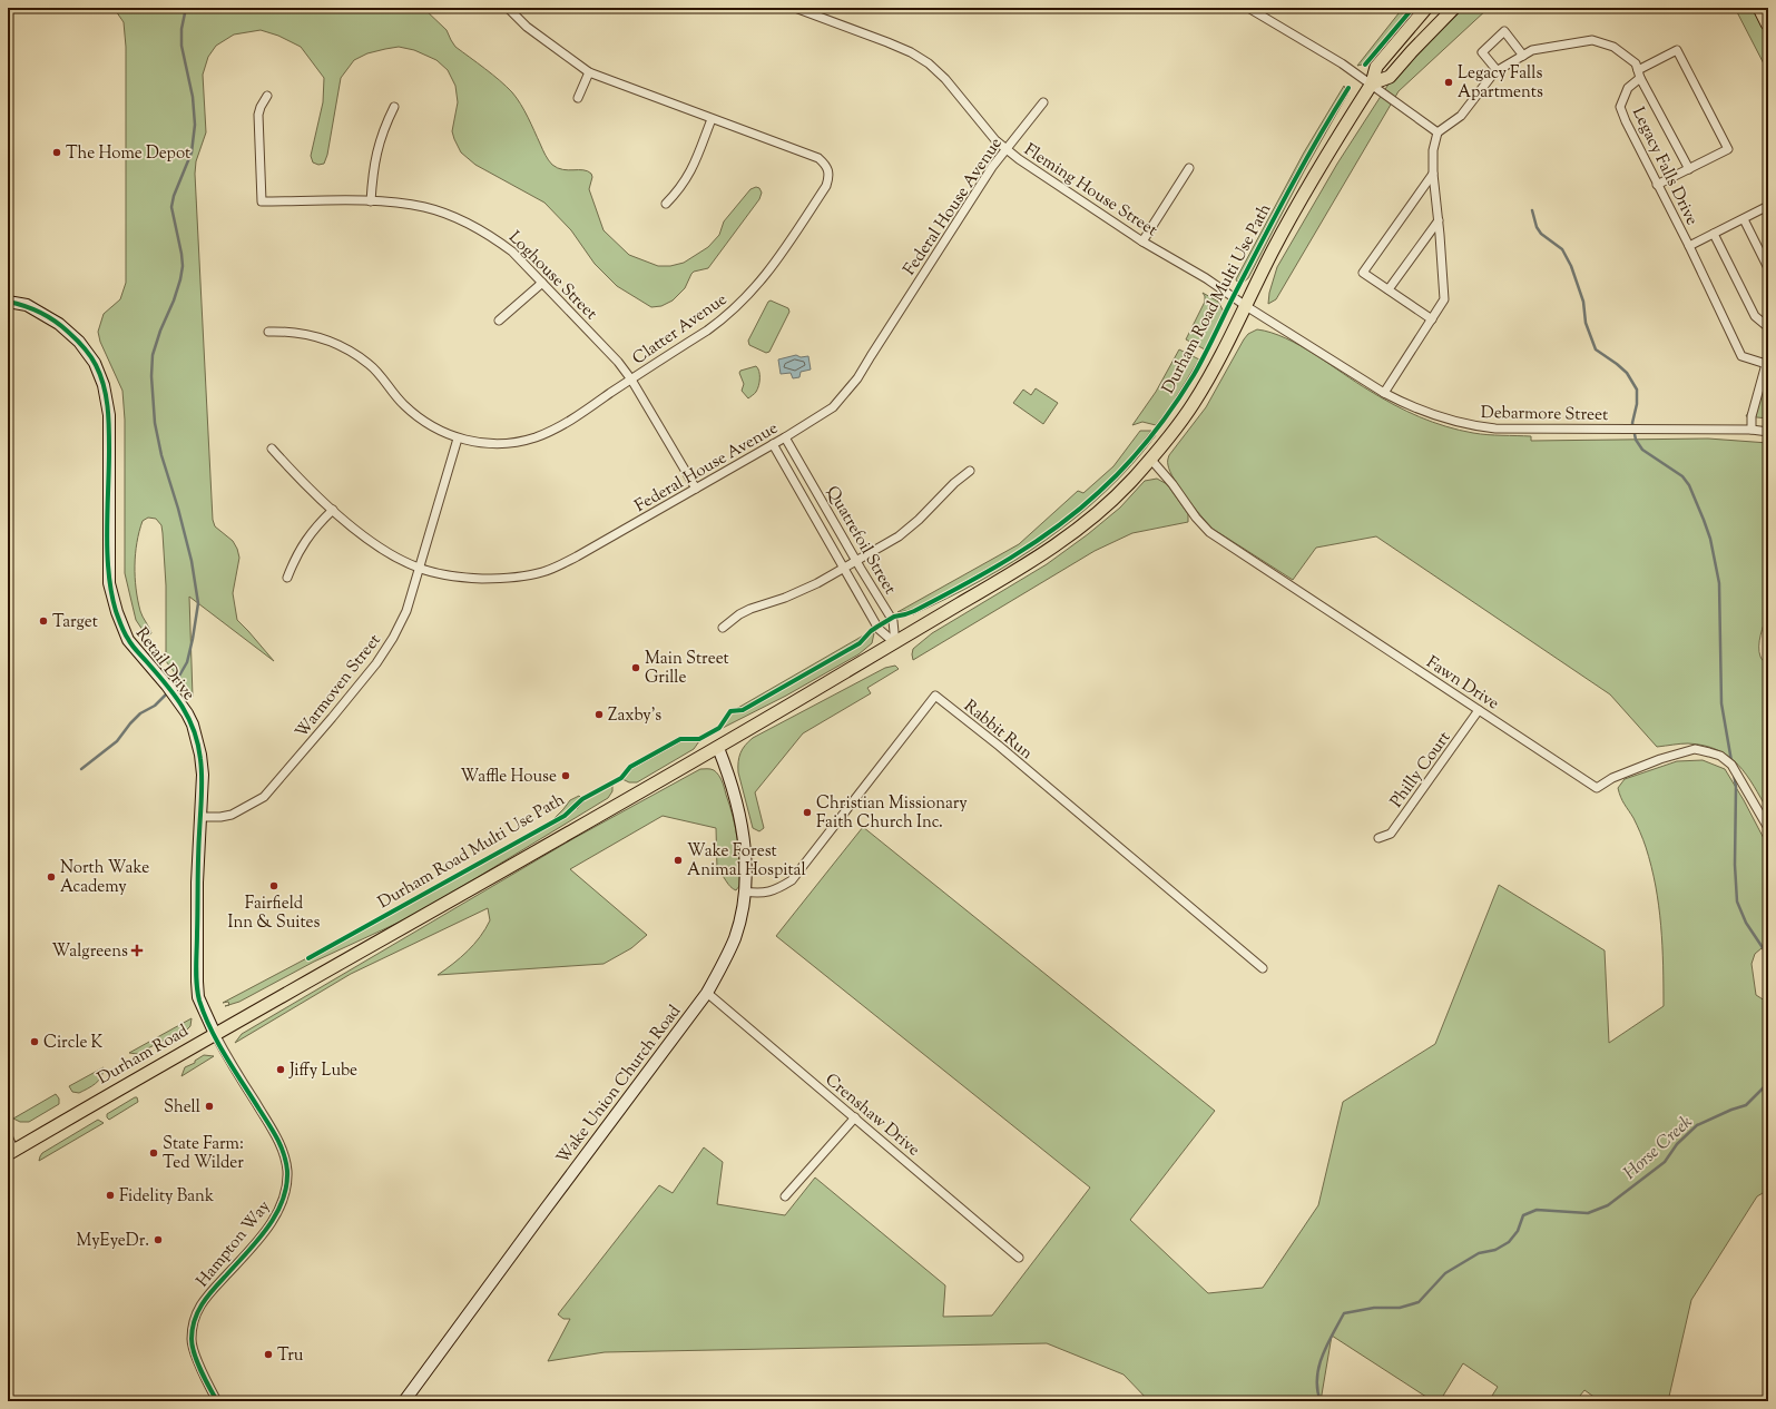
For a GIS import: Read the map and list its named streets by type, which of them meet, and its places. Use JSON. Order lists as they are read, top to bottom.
{
  "streets": {
    "main road": ["Durham Road"],
    "street": [
      "Legacy Falls Drive",
      "Fleming House Street",
      "Federal House Avenue",
      "Loghouse Street",
      "Clatter Avenue",
      "Debarmore Street",
      "Quatrefoil Street",
      "Retail Drive",
      "Fawn Drive",
      "Warmoven Street",
      "Rabbit Run",
      "Philly Court",
      "Wake Union Church Road",
      "Crenshaw Drive",
      "Hampton Way"
    ],
    "cycle path": ["Durham Road Multi Use Path"]
  },
  "crossings": [
    ["Fleming House Street", "Federal House Avenue"],
    ["Fleming House Street", "Debarmore Street"],
    ["Fleming House Street", "Durham Road"],
    ["Federal House Avenue", "Loghouse Street"],
    ["Federal House Avenue", "Quatrefoil Street"],
    ["Federal House Avenue", "Warmoven Street"],
    ["Loghouse Street", "Clatter Avenue"],
    ["Clatter Avenue", "Warmoven Street"],
    ["Debarmore Street", "Durham Road"],
    ["Quatrefoil Street", "Durham Road"],
    ["Retail Drive", "Warmoven Street"],
    ["Retail Drive", "Durham Road"],
    ["Retail Drive", "Hampton Way"],
    ["Fawn Drive", "Philly Court"],
    ["Fawn Drive", "Durham Road"],
    ["Rabbit Run", "Wake Union Church Road"],
    ["Durham Road", "Wake Union Church Road"],
    ["Durham Road", "Hampton Way"],
    ["Wake Union Church Road", "Crenshaw Drive"]
  ],
  "water": ["Horse Creek"],
  "places": {
    "other": [
      "Legacy Falls Apartments",
      "The Home Depot",
      "Target",
      "Main Street Grille",
      "Zaxby's",
      "Waffle House",
      "Christian Missionary Faith Church Inc.",
      "Wake Forest Animal Hospital",
      "North Wake Academy",
      "Fairfield Inn & Suites",
      "Circle K",
      "Jiffy Lube",
      "Shell",
      "State Farm: Ted Wilder",
      "Fidelity Bank",
      "MyEyeDr.",
      "Tru"
    ],
    "health": ["Walgreens"]
  }
}
